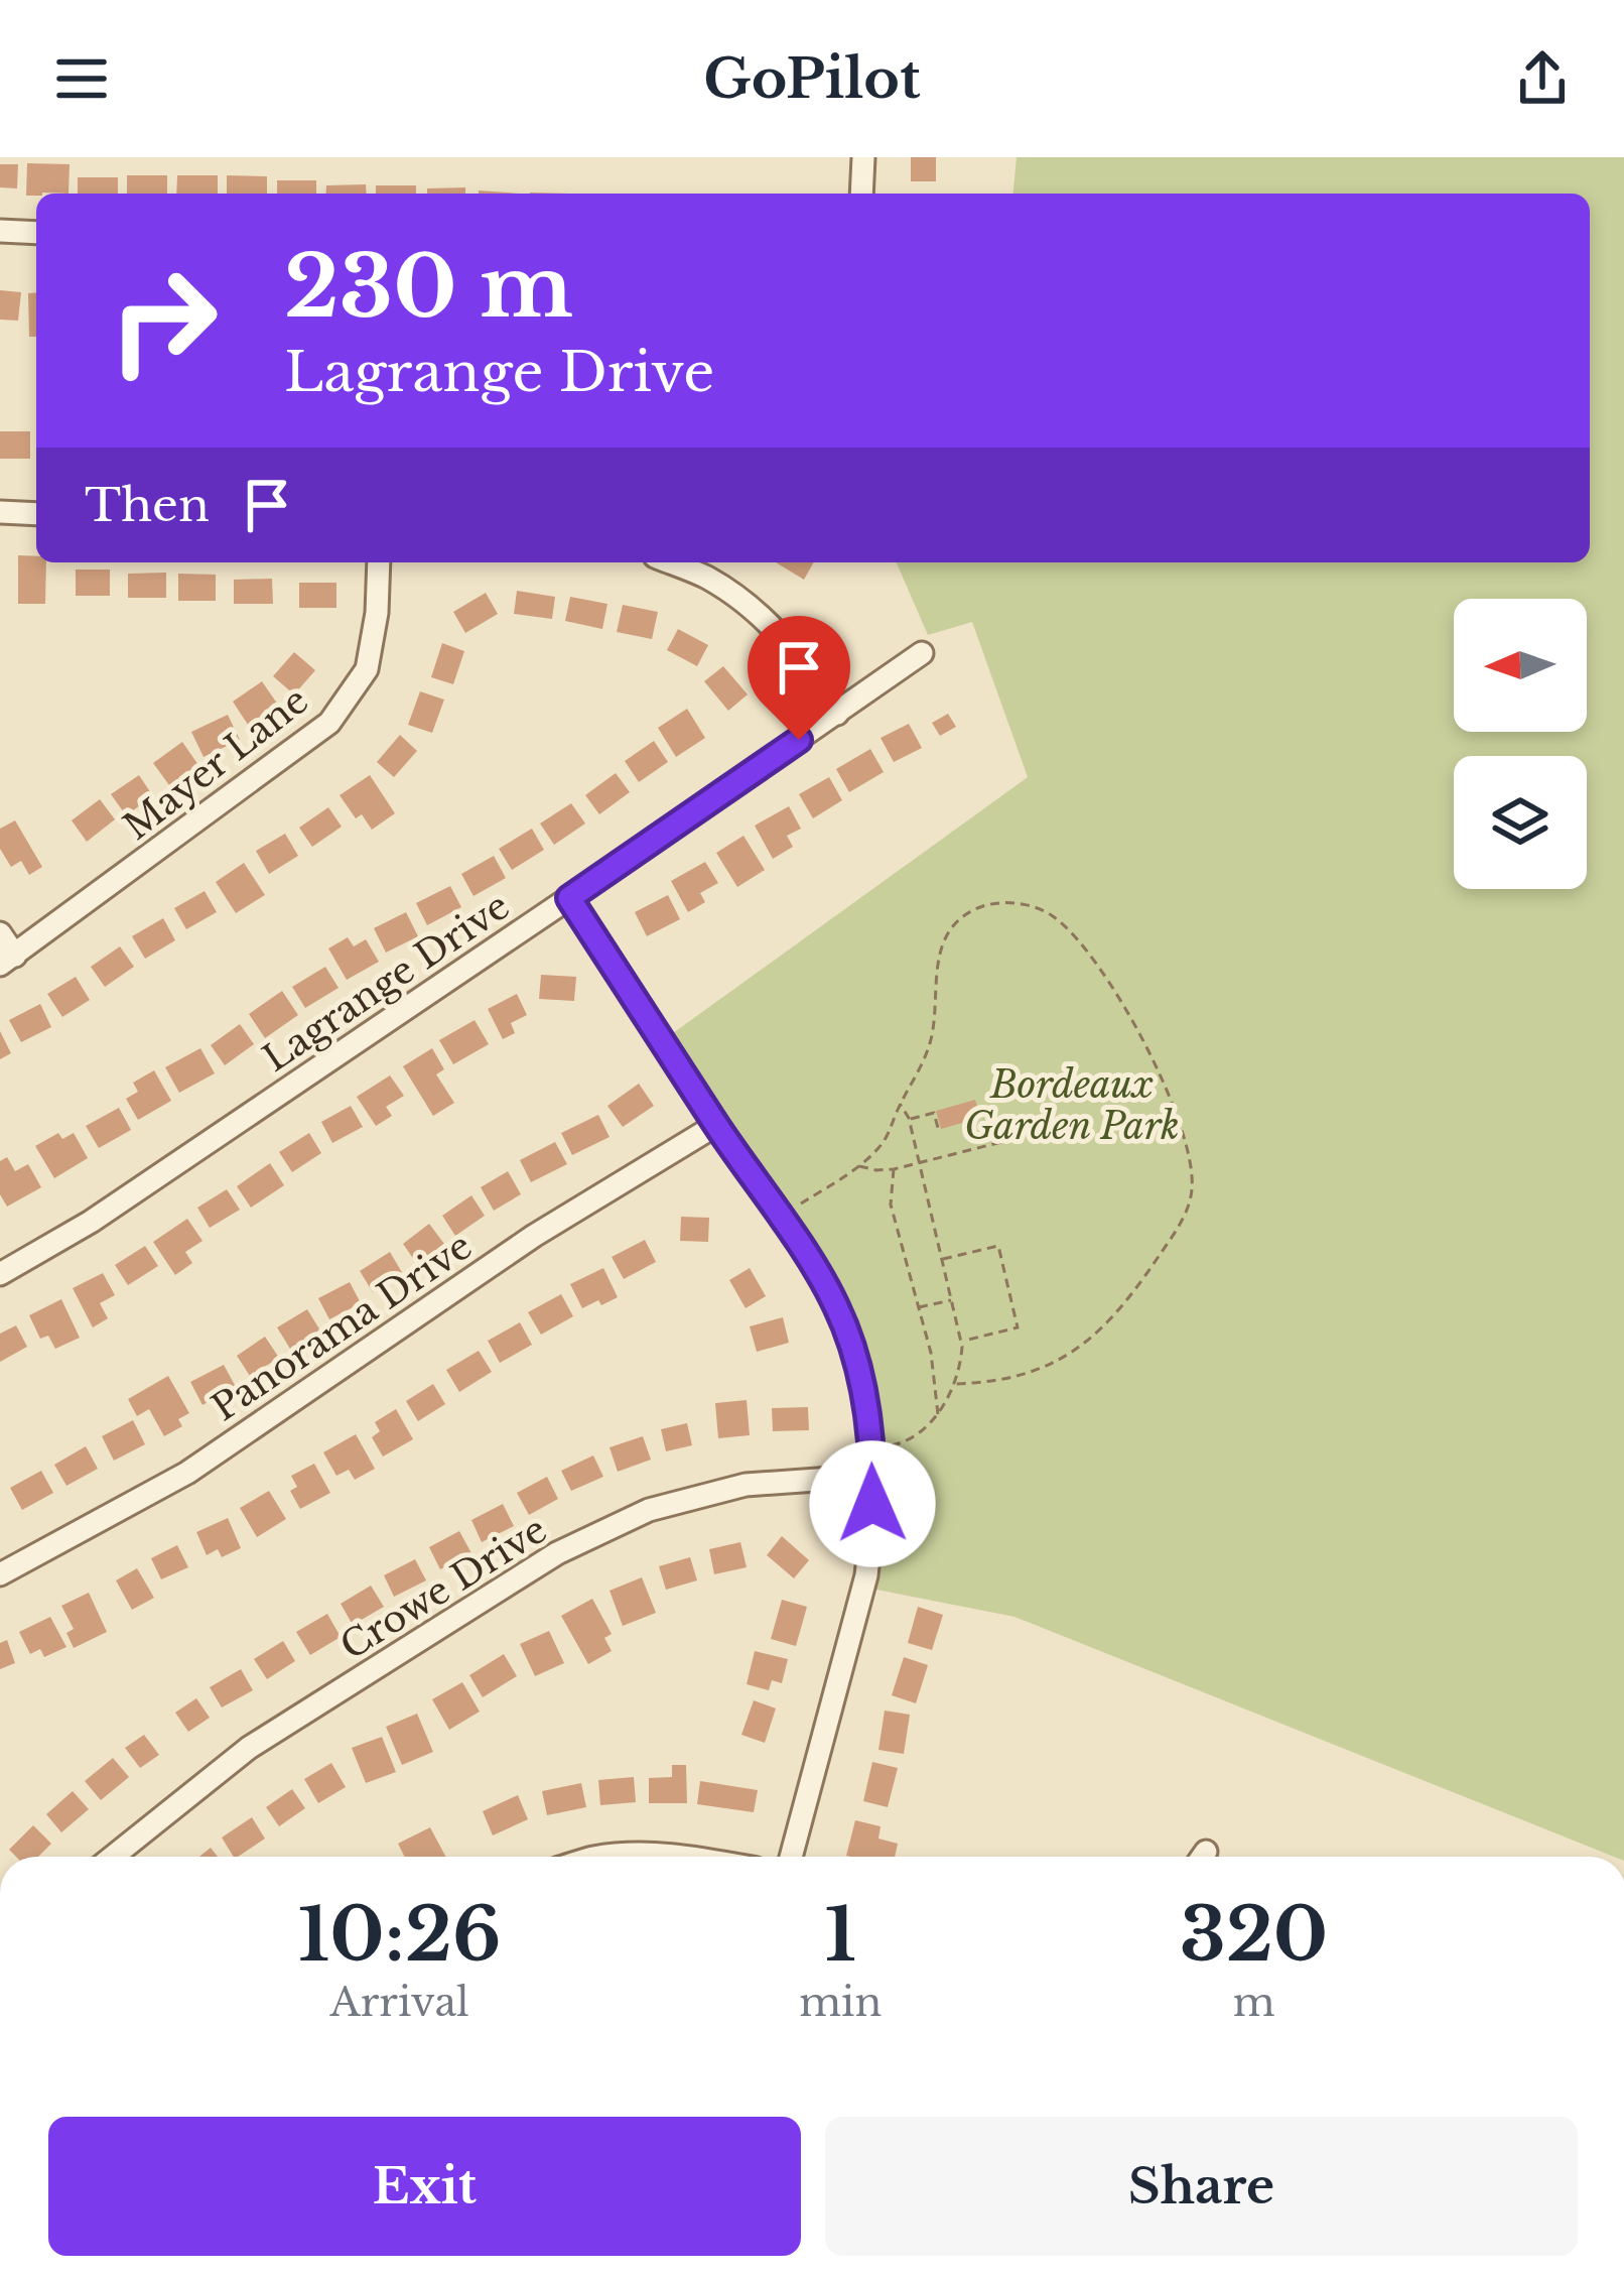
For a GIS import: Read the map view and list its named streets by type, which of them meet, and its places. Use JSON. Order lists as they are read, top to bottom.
{
  "streets": {
    "street": [
      "Mayer Lane",
      "Lagrange Drive",
      "Panorama Drive",
      "Crowe Drive"
    ]
  },
  "parks": ["Bordeaux Garden Park"],
  "north": "left",
  "page": {
    "header": "GoPilot",
    "turn": ["230 m", "Lagrange Drive"],
    "then": "Then",
    "eta": [
      "10:26",
      "Arrival",
      "1",
      "min",
      "320",
      "m"
    ],
    "buttons": ["Exit", "Share"]
  }
}
